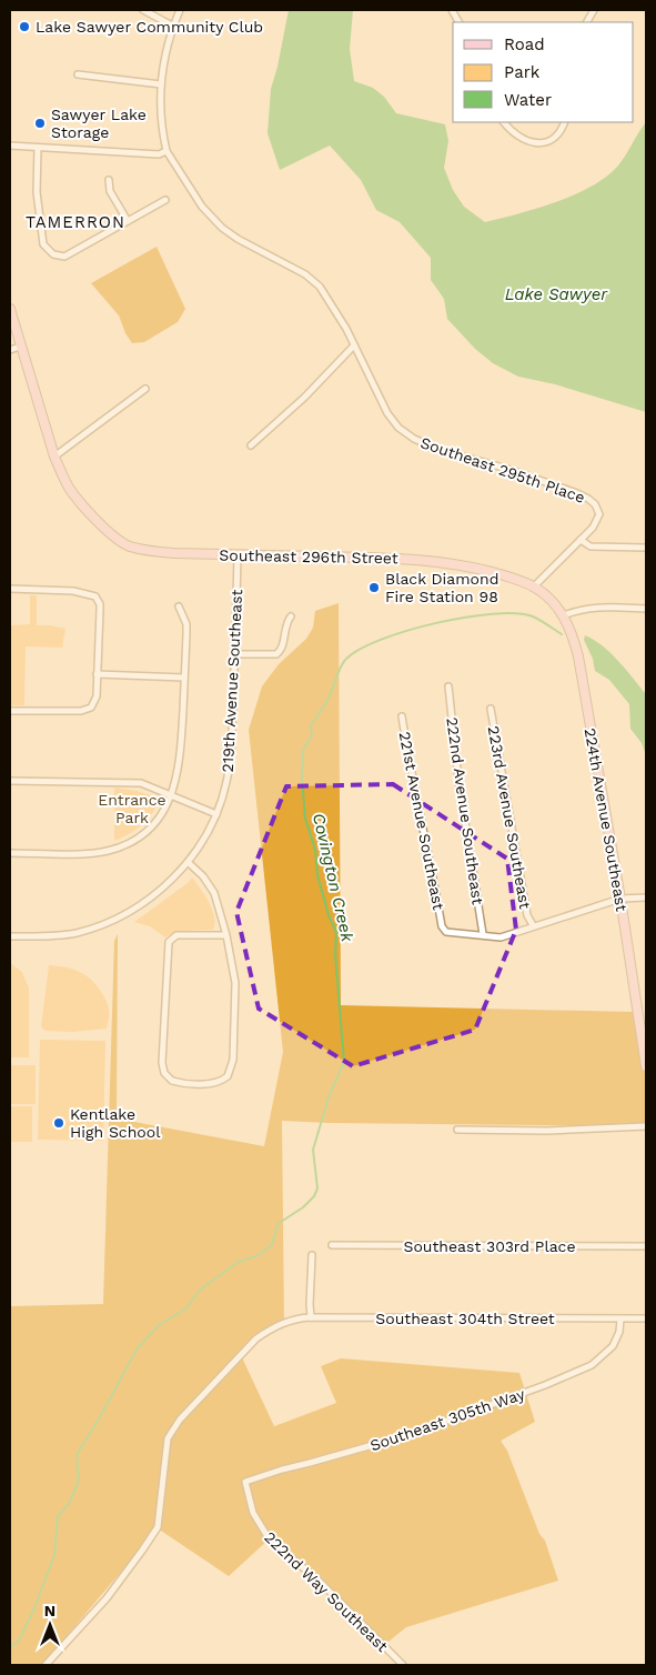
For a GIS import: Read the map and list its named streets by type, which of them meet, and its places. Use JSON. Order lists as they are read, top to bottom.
{
  "streets": {
    "street": [
      "Southeast 295th Place",
      "Southeast 296th Street",
      "219th Avenue Southeast",
      "222nd Avenue Southeast",
      "223rd Avenue Southeast",
      "224th Avenue Southeast",
      "221st Avenue Southeast",
      "Southeast 303rd Place",
      "Southeast 304th Street",
      "Southeast 305th Way",
      "222nd Way Southeast"
    ]
  },
  "crossings": [
    ["Southeast 295th Place", "Southeast 296th Street"],
    ["Southeast 295th Place", "224th Avenue Southeast"],
    ["Southeast 296th Street", "219th Avenue Southeast"],
    ["Southeast 296th Street", "224th Avenue Southeast"],
    ["222nd Avenue Southeast", "221st Avenue Southeast"],
    ["Southeast 304th Street", "Southeast 305th Way"],
    ["Southeast 305th Way", "222nd Way Southeast"]
  ],
  "districts": ["TAMERRON"],
  "water": ["Lake Sawyer", "Covington Creek"],
  "parks": ["Entrance Park"],
  "places": [
    "Lake Sawyer Community Club",
    "Sawyer Lake Storage",
    "Black Diamond Fire Station 98",
    "Kentlake High School"
  ],
  "legend": ["Road", "Park", "Water"],
  "north": "top"
}
